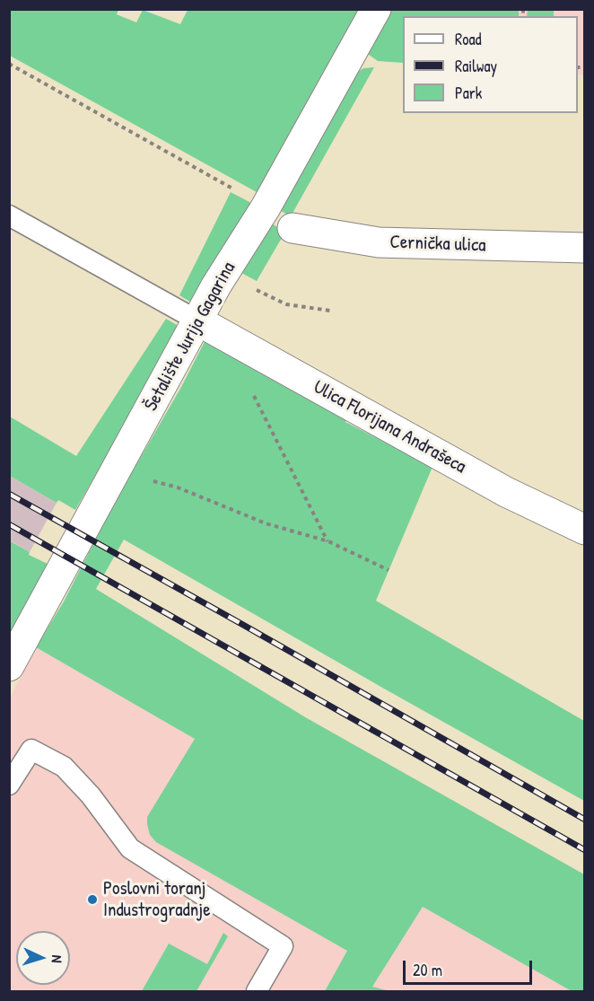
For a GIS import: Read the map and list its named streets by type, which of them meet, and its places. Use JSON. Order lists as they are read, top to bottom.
{
  "streets": {
    "street": ["Cernička ulica", "Šetalište Jurija Gagarina", "Ulica Florijana Andrašeca"]
  },
  "crossings": [
    ["Šetalište Jurija Gagarina", "Ulica Florijana Andrašeca"]
  ],
  "places": ["Poslovni toranj Industrogradnje"],
  "legend": ["Road", "Railway", "Park"],
  "scale_bar": "20 m",
  "north": "right"
}
